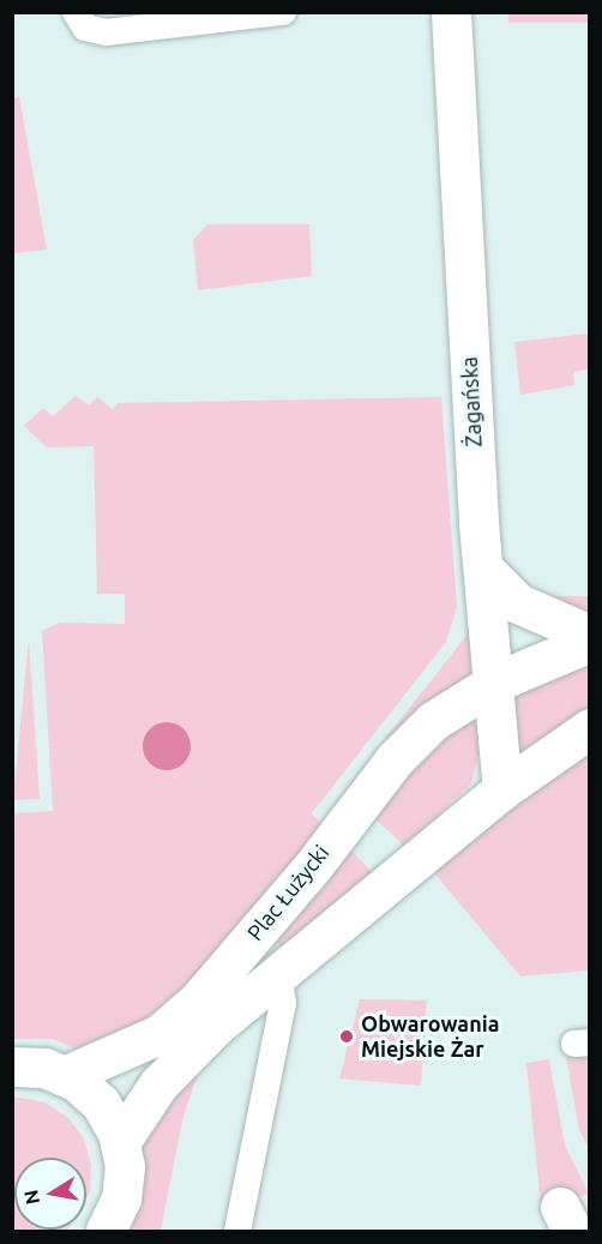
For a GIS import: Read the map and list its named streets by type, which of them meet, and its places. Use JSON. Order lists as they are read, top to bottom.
{
  "streets": {
    "street": ["Żagańska", "Plac Łużycki"]
  },
  "crossings": [
    ["Żagańska", "Plac Łużycki"]
  ],
  "places": ["Obwarowania Miejskie Żar"],
  "north": "left"
}
